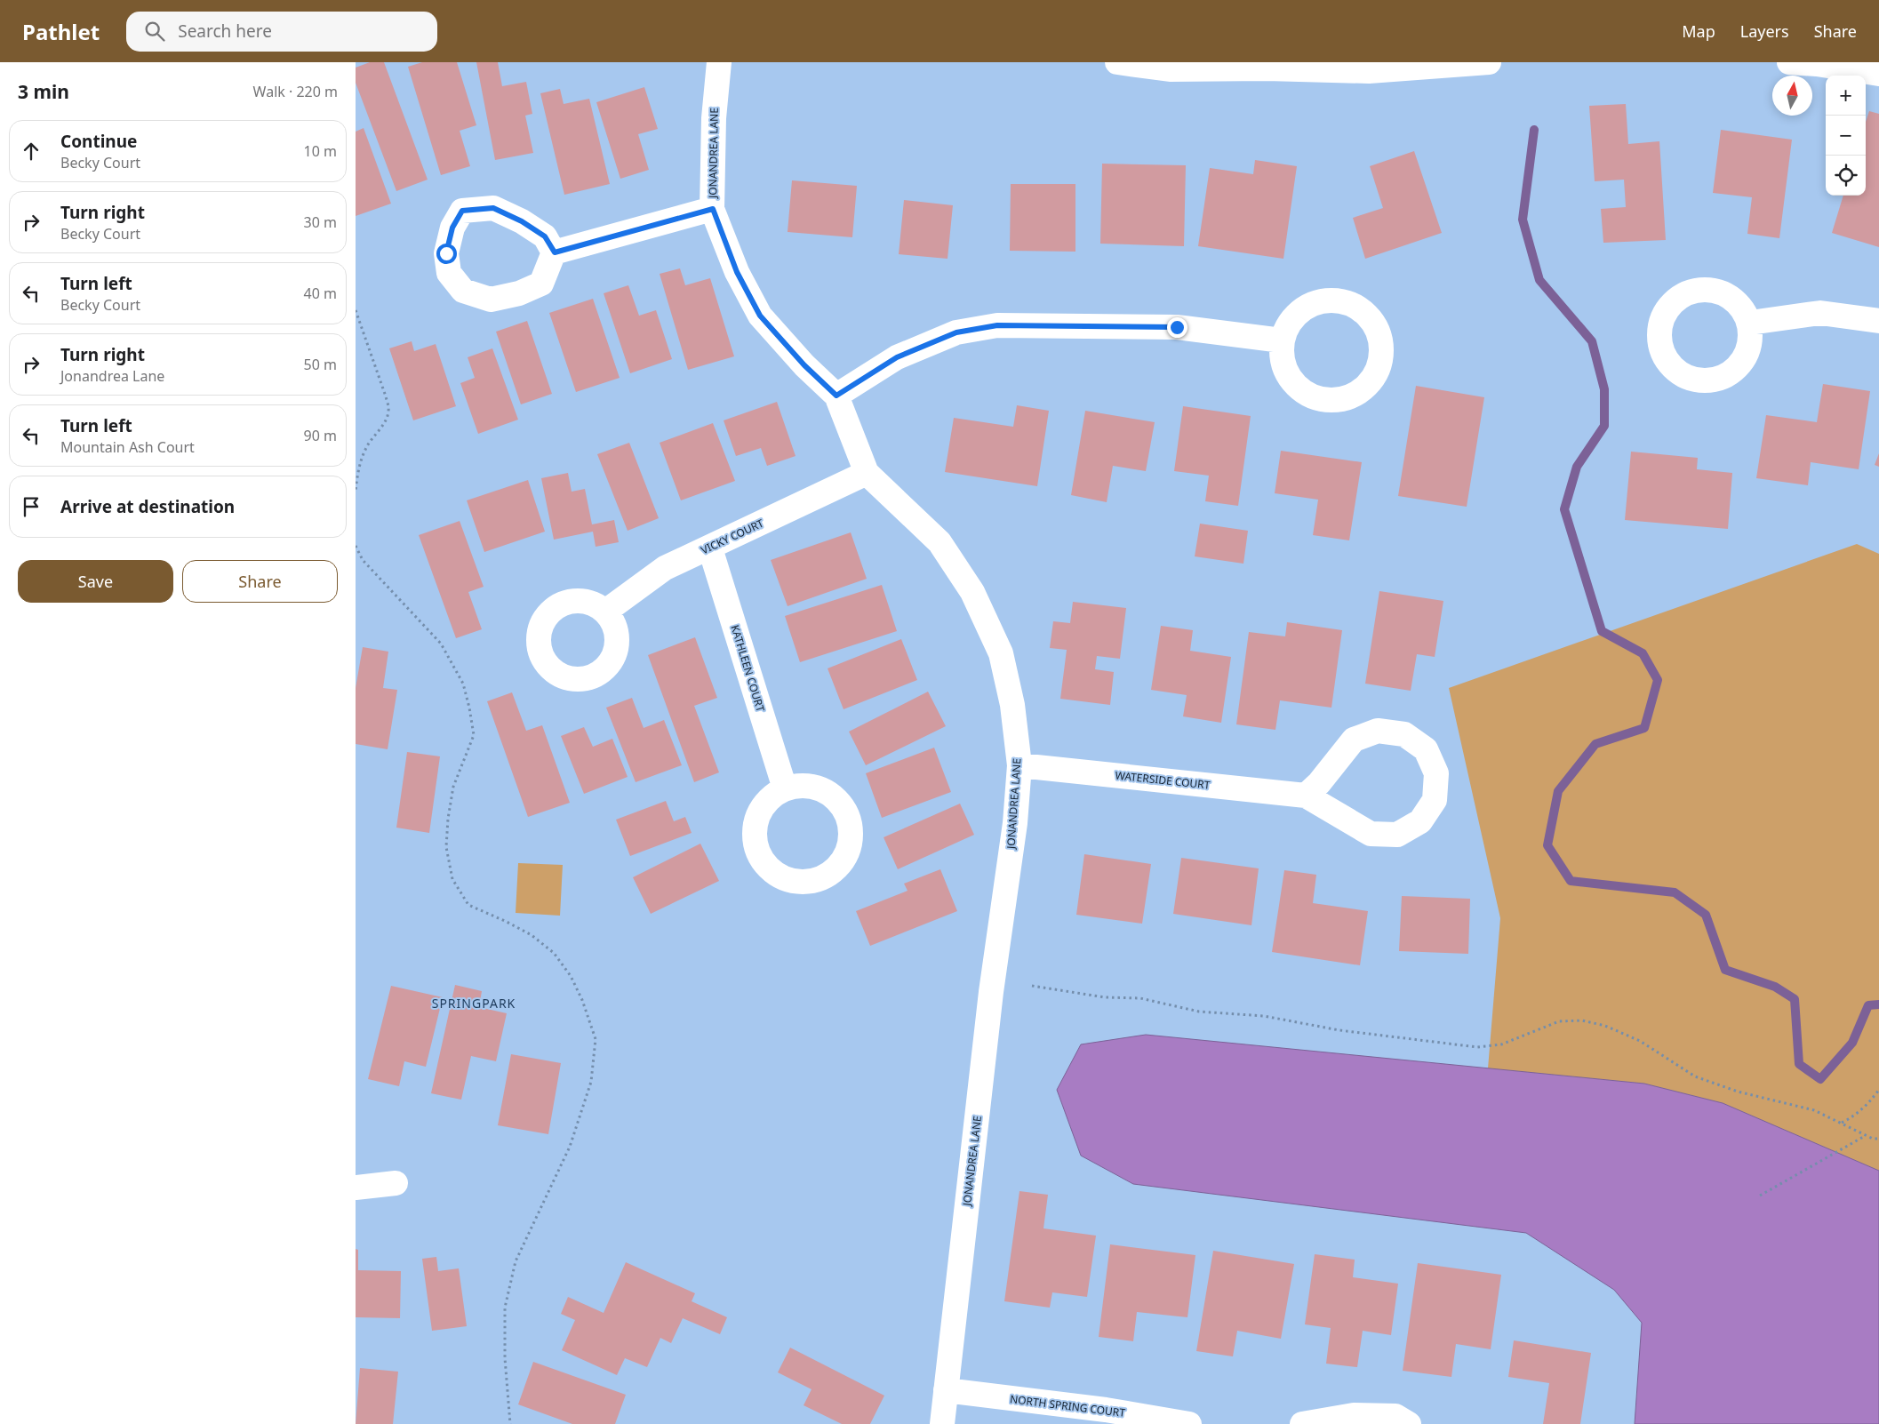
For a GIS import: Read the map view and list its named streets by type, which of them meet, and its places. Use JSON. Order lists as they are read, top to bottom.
{
  "streets": {
    "street": [
      "JONANDREA LANE",
      "VICKY COURT",
      "KATHLEEN COURT",
      "WATERSIDE COURT",
      "NORTH SPRING COURT"
    ]
  },
  "crossings": [
    ["JONANDREA LANE", "VICKY COURT"],
    ["JONANDREA LANE", "WATERSIDE COURT"],
    ["JONANDREA LANE", "NORTH SPRING COURT"],
    ["VICKY COURT", "KATHLEEN COURT"]
  ],
  "districts": ["SPRINGPARK"],
  "north": "top",
  "page": {
    "header": "Pathlet",
    "search": "Search here",
    "nav": ["Map", "Layers", "Share"],
    "heading": ["3 min", "Walk · 220 m"],
    "map_buttons": ["+", "−"],
    "list": [
      ["Continue", "Becky Court", "10 m"],
      ["Turn right", "Becky Court", "30 m"],
      ["Turn left", "Becky Court", "40 m"],
      ["Turn right", "Jonandrea Lane", "50 m"],
      ["Turn left", "Mountain Ash Court", "90 m"],
      "Arrive at destination"
    ],
    "buttons": ["Save", "Share"]
  }
}
